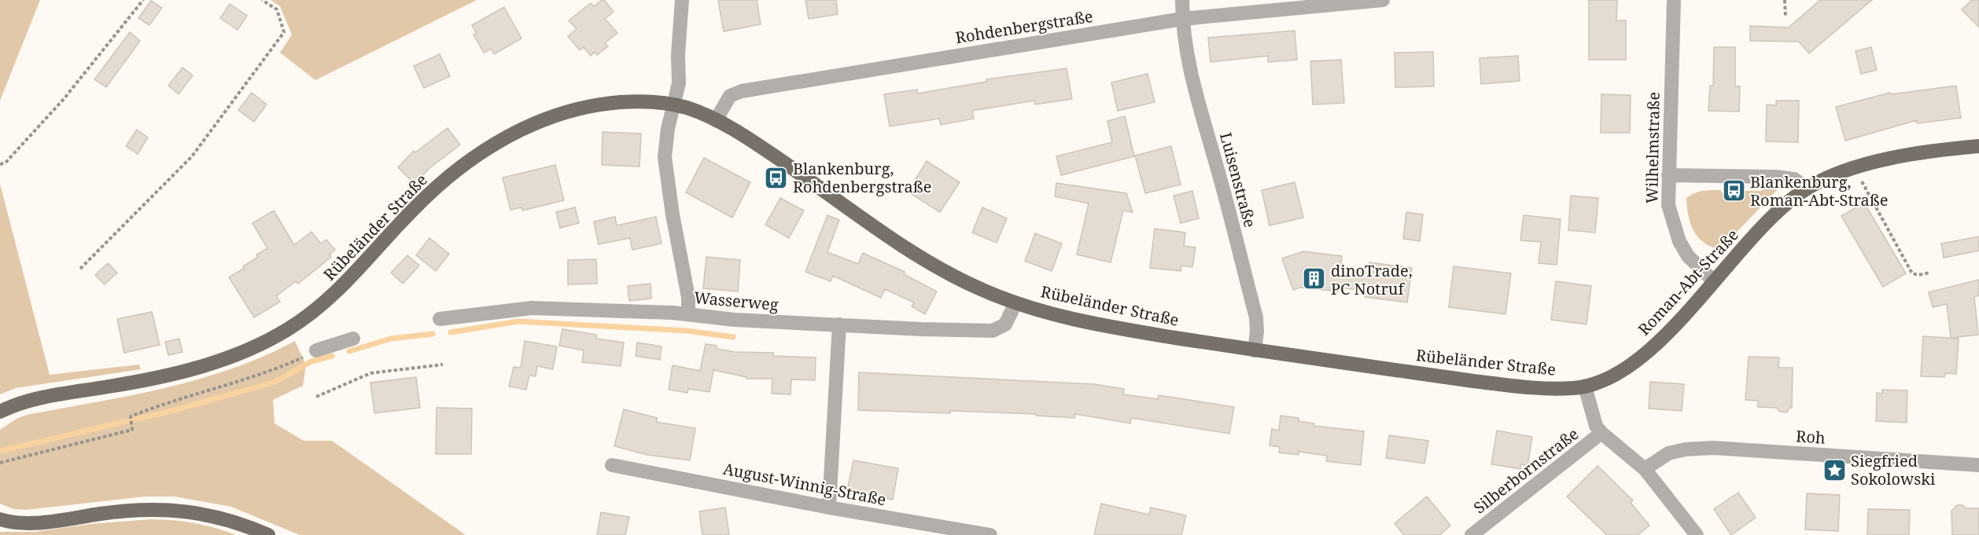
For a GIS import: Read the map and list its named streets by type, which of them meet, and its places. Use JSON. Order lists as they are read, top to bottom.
{
  "streets": {
    "main road": ["Rübeländer Straße", "Roman-Abt-Straße"],
    "street": [
      "Rohdenbergstraße",
      "Wilhelmstraße",
      "Luisenstraße",
      "Wasserweg",
      "Roh",
      "Silberbornstraße",
      "August-Winnig-Straße"
    ]
  },
  "crossings": [
    ["Rohdenbergstraße", "Luisenstraße"],
    ["Rohdenbergstraße", "Rübeländer Straße"],
    ["Wilhelmstraße", "Roman-Abt-Straße"],
    ["Luisenstraße", "Rübeländer Straße"],
    ["Rübeländer Straße", "Roman-Abt-Straße"],
    ["Rübeländer Straße", "Wasserweg"]
  ],
  "places": {
    "bus stop": ["Blankenburg, Rohdenbergstraße", "Blankenburg, Roman-Abt-Straße"],
    "building": ["dinoTrade, PC Notruf"],
    "place": ["Siegfried Sokolowski"]
  }
}
